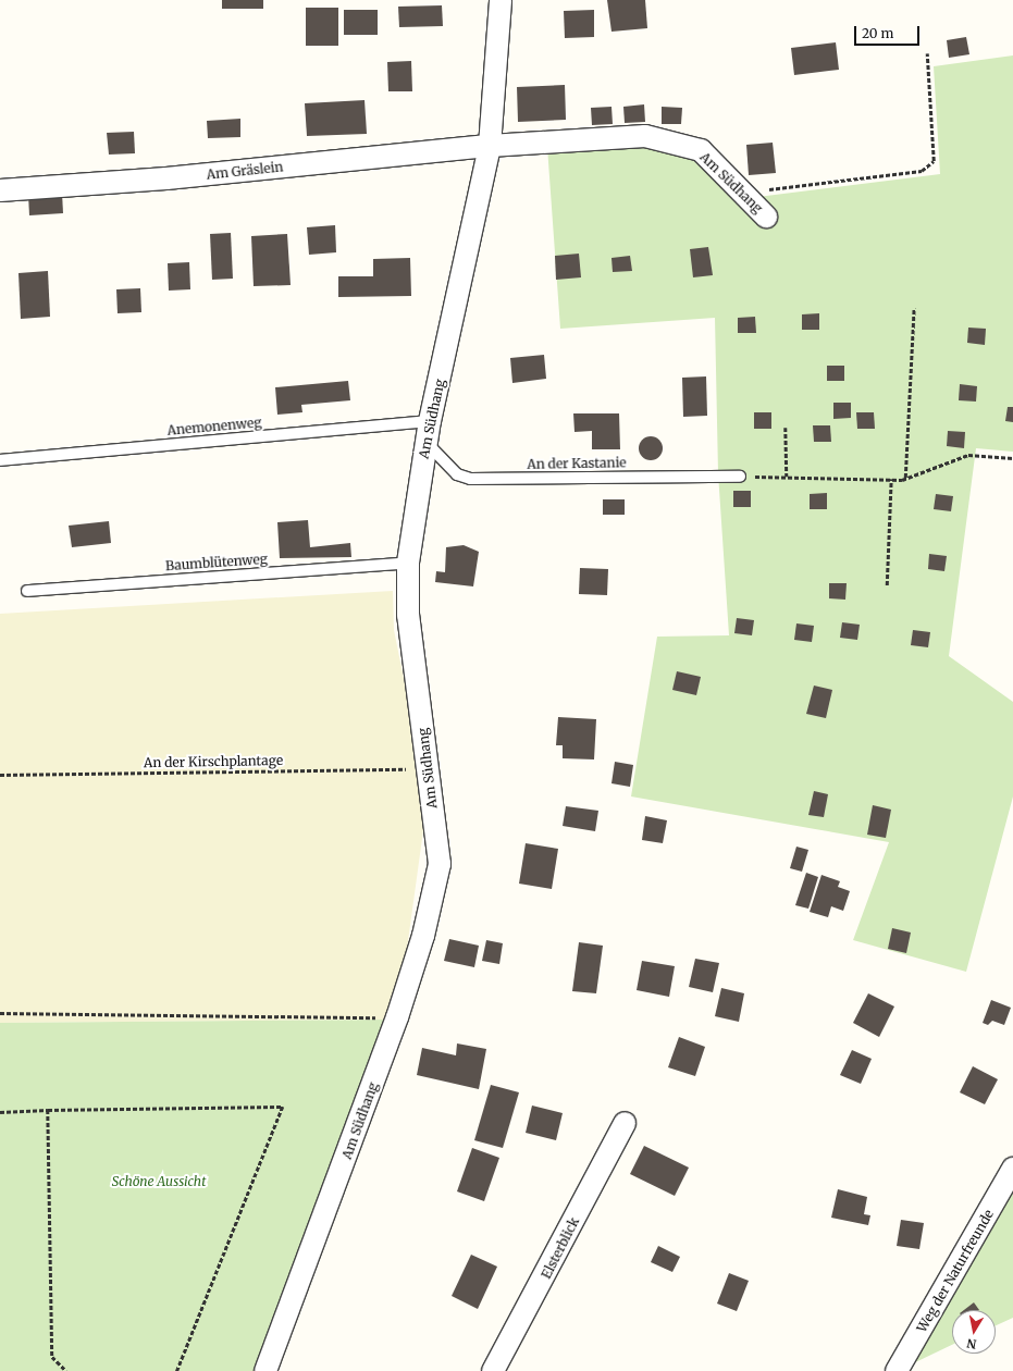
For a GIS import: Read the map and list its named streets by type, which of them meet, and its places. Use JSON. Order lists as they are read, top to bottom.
{
  "streets": {
    "street": [
      "Am Gräslein",
      "Am Südhang",
      "Elsterblick",
      "Weg der Naturfreunde"
    ],
    "lane": ["Anemonenweg", "An der Kastanie", "Baumblütenweg"],
    "path": ["An der Kirschplantage"]
  },
  "crossings": [
    ["Am Gräslein", "Am Südhang"],
    ["Am Südhang", "Anemonenweg"],
    ["Am Südhang", "An der Kastanie"],
    ["Am Südhang", "Baumblütenweg"],
    ["Am Südhang", "An der Kirschplantage"]
  ],
  "parks": ["Schöne Aussicht"],
  "scale_bar": "20 m",
  "north": "bottom"
}
